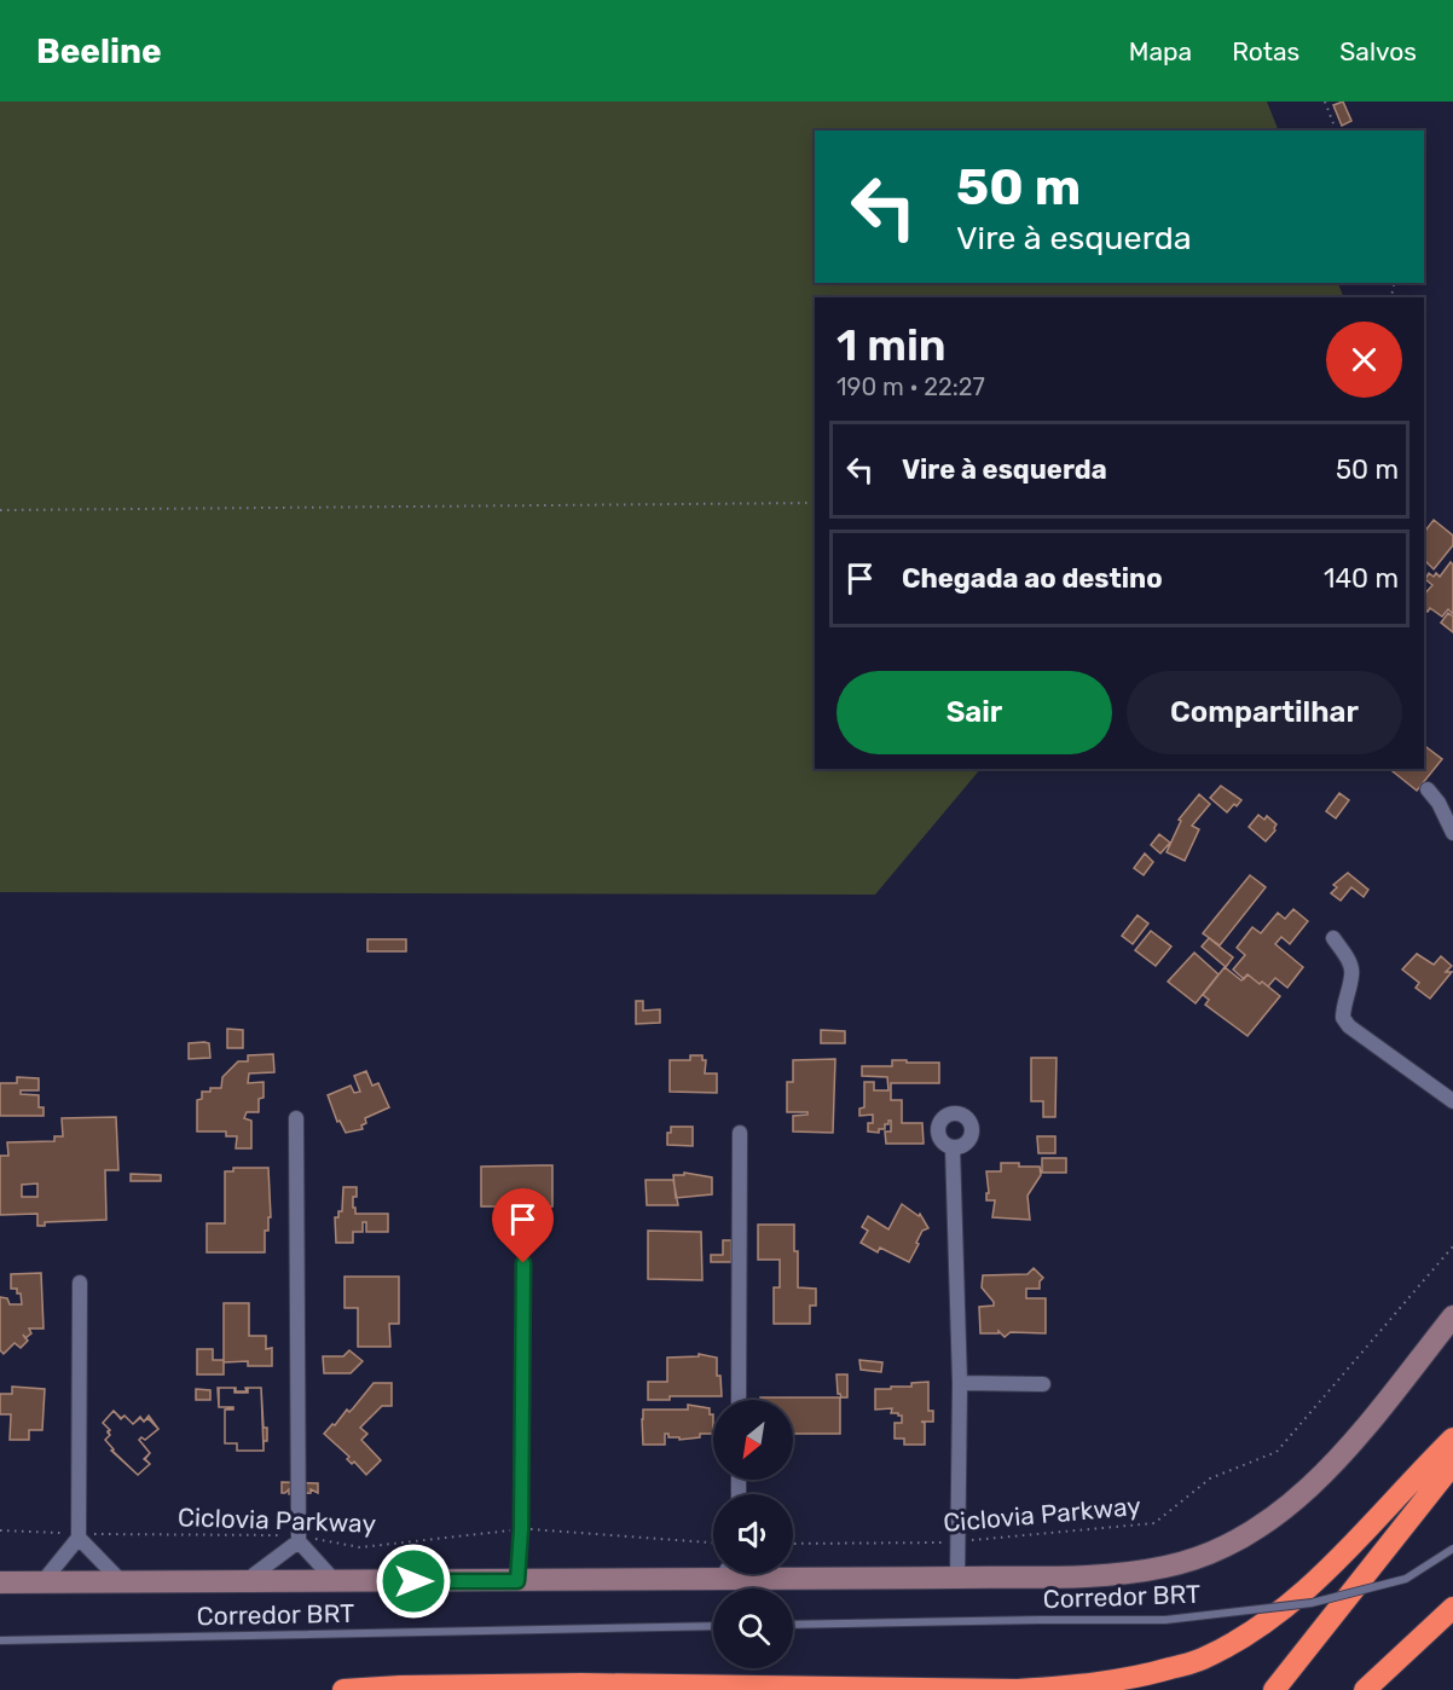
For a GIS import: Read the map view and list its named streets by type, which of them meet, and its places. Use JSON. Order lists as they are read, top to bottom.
{
  "streets": {
    "lane": ["Corredor BRT"],
    "path": ["Ciclovia Parkway"]
  },
  "north": "bottom left",
  "page": {
    "header": "Beeline",
    "nav": ["Mapa", "Rotas", "Salvos"],
    "turn": ["50 m", "Vire à esquerda"],
    "heading": ["1 min", "190 m · 22:27"],
    "list": [
      {
        "name": "Vire à esquerda",
        "value": "50 m"
      },
      {
        "name": "Chegada ao destino",
        "value": "140 m"
      }
    ],
    "buttons": ["Sair", "Compartilhar"]
  }
}
